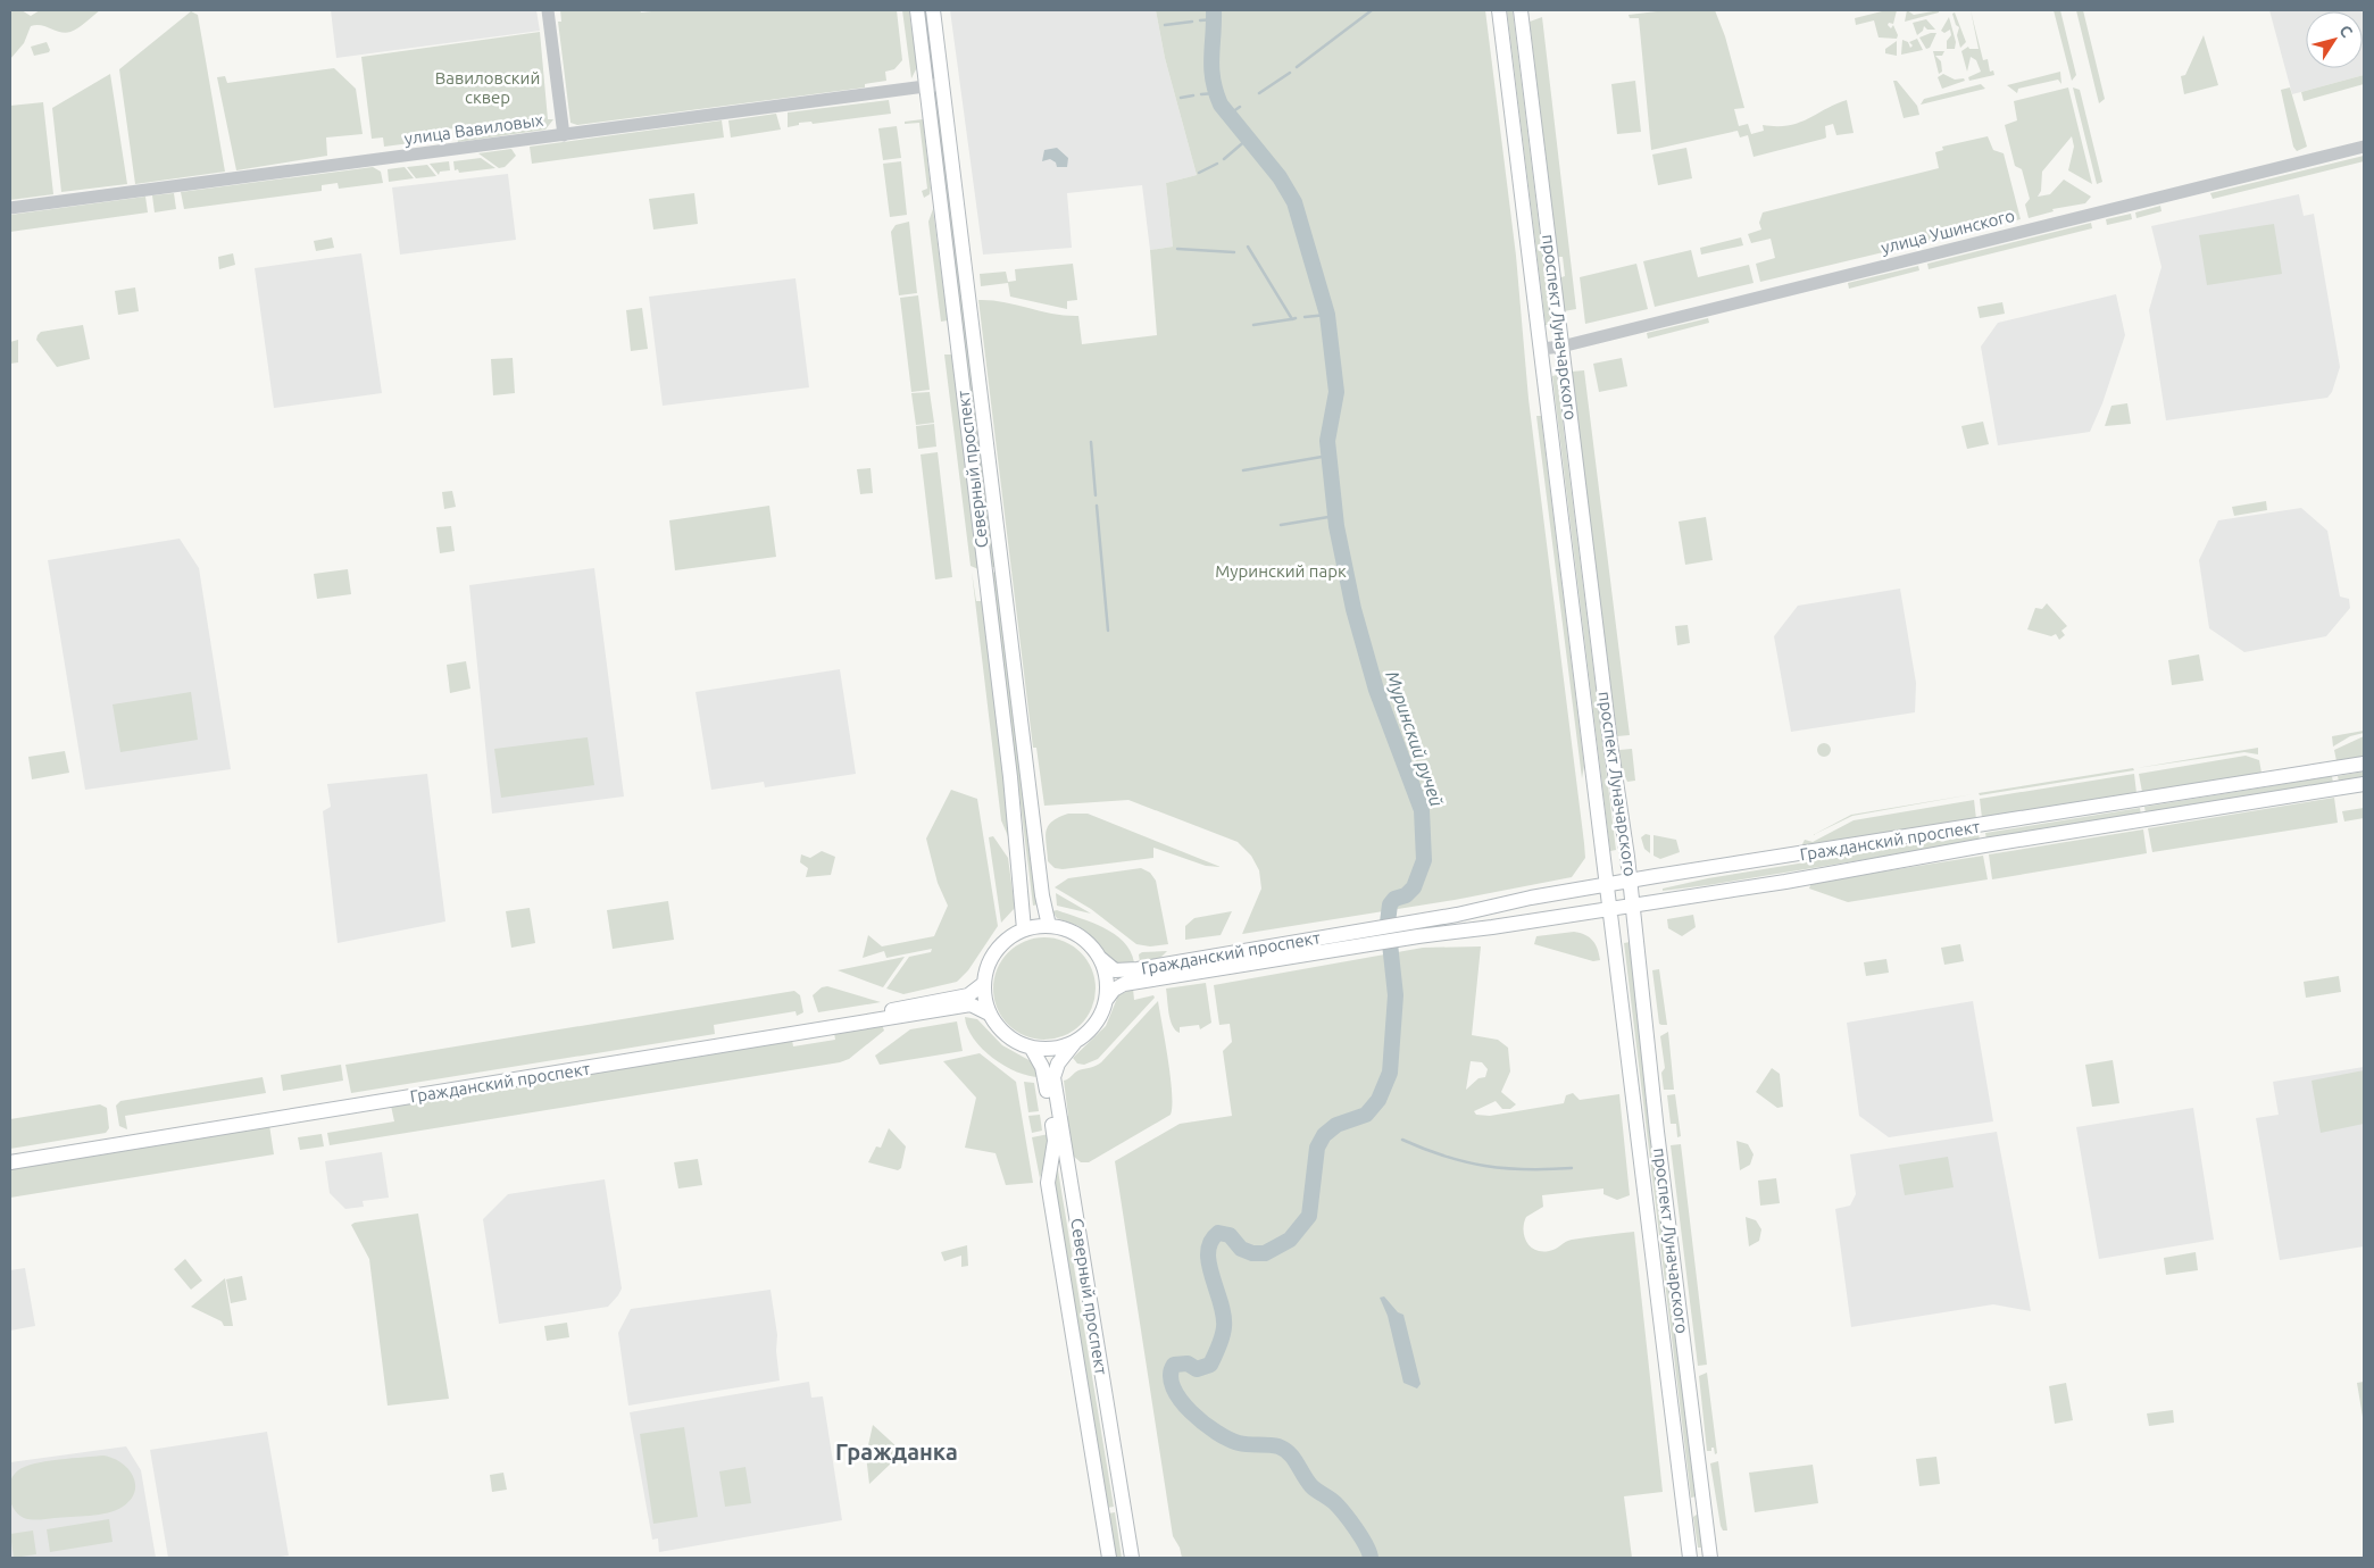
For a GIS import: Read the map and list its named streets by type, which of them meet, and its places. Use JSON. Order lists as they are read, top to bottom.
{
  "streets": {
    "main road": ["проспект Луначарского", "Северный проспект", "Гражданский проспект"],
    "street": ["улица Вавиловых", "улица Ушинского"]
  },
  "crossings": [
    ["улица Вавиловых", "Северный проспект"],
    ["улица Ушинского", "проспект Луначарского"],
    ["проспект Луначарского", "Гражданский проспект"],
    ["Северный проспект", "Гражданский проспект"]
  ],
  "districts": ["Гражданка"],
  "water": ["Муринский ручей"],
  "parks": ["Вавиловский сквер", "Муринский парк"],
  "north": "top right"
}
